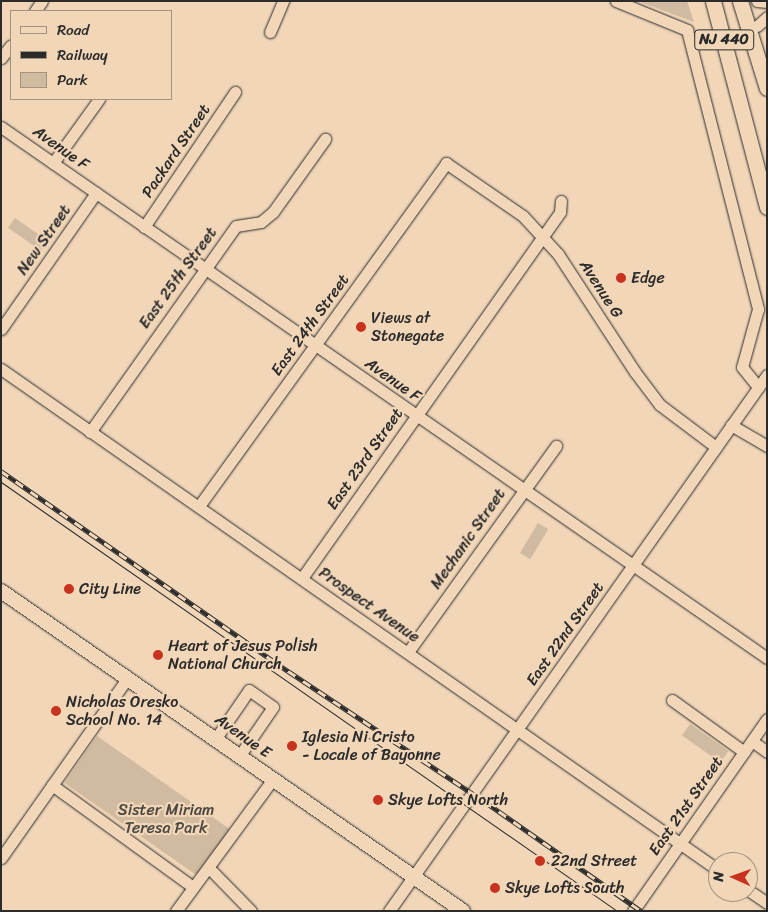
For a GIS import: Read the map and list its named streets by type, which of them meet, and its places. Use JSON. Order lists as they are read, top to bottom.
{
  "streets": {
    "highway": ["NJ 440"],
    "main road": ["Avenue E"],
    "street": [
      "Avenue F",
      "Packard Street",
      "New Street",
      "East 25th Street",
      "Avenue G",
      "East 24th Street",
      "East 23rd Street",
      "Mechanic Street",
      "Prospect Avenue",
      "East 22nd Street",
      "East 21st Street"
    ]
  },
  "crossings": [
    ["Avenue F", "Packard Street"],
    ["Avenue F", "New Street"],
    ["Avenue F", "East 25th Street"],
    ["Avenue F", "East 24th Street"],
    ["Avenue F", "East 23rd Street"],
    ["Avenue F", "Mechanic Street"],
    ["Avenue F", "East 22nd Street"],
    ["East 25th Street", "Prospect Avenue"],
    ["Avenue G", "East 24th Street"],
    ["Avenue G", "East 23rd Street"],
    ["Avenue G", "East 22nd Street"],
    ["East 24th Street", "Prospect Avenue"],
    ["East 23rd Street", "Prospect Avenue"],
    ["Mechanic Street", "Prospect Avenue"],
    ["Prospect Avenue", "East 22nd Street"],
    ["Prospect Avenue", "East 21st Street"],
    ["East 22nd Street", "Avenue E"]
  ],
  "parks": ["Sister Miriam Teresa Park"],
  "places": [
    "Edge",
    "Views at Stonegate",
    "City Line",
    "Heart of Jesus Polish National Church",
    "Nicholas Oresko School No. 14",
    "Iglesia Ni Cristo - Locale of Bayonne",
    "Skye Lofts North",
    "22nd Street",
    "Skye Lofts South"
  ],
  "legend": ["Road", "Railway", "Park"],
  "north": "left"
}
